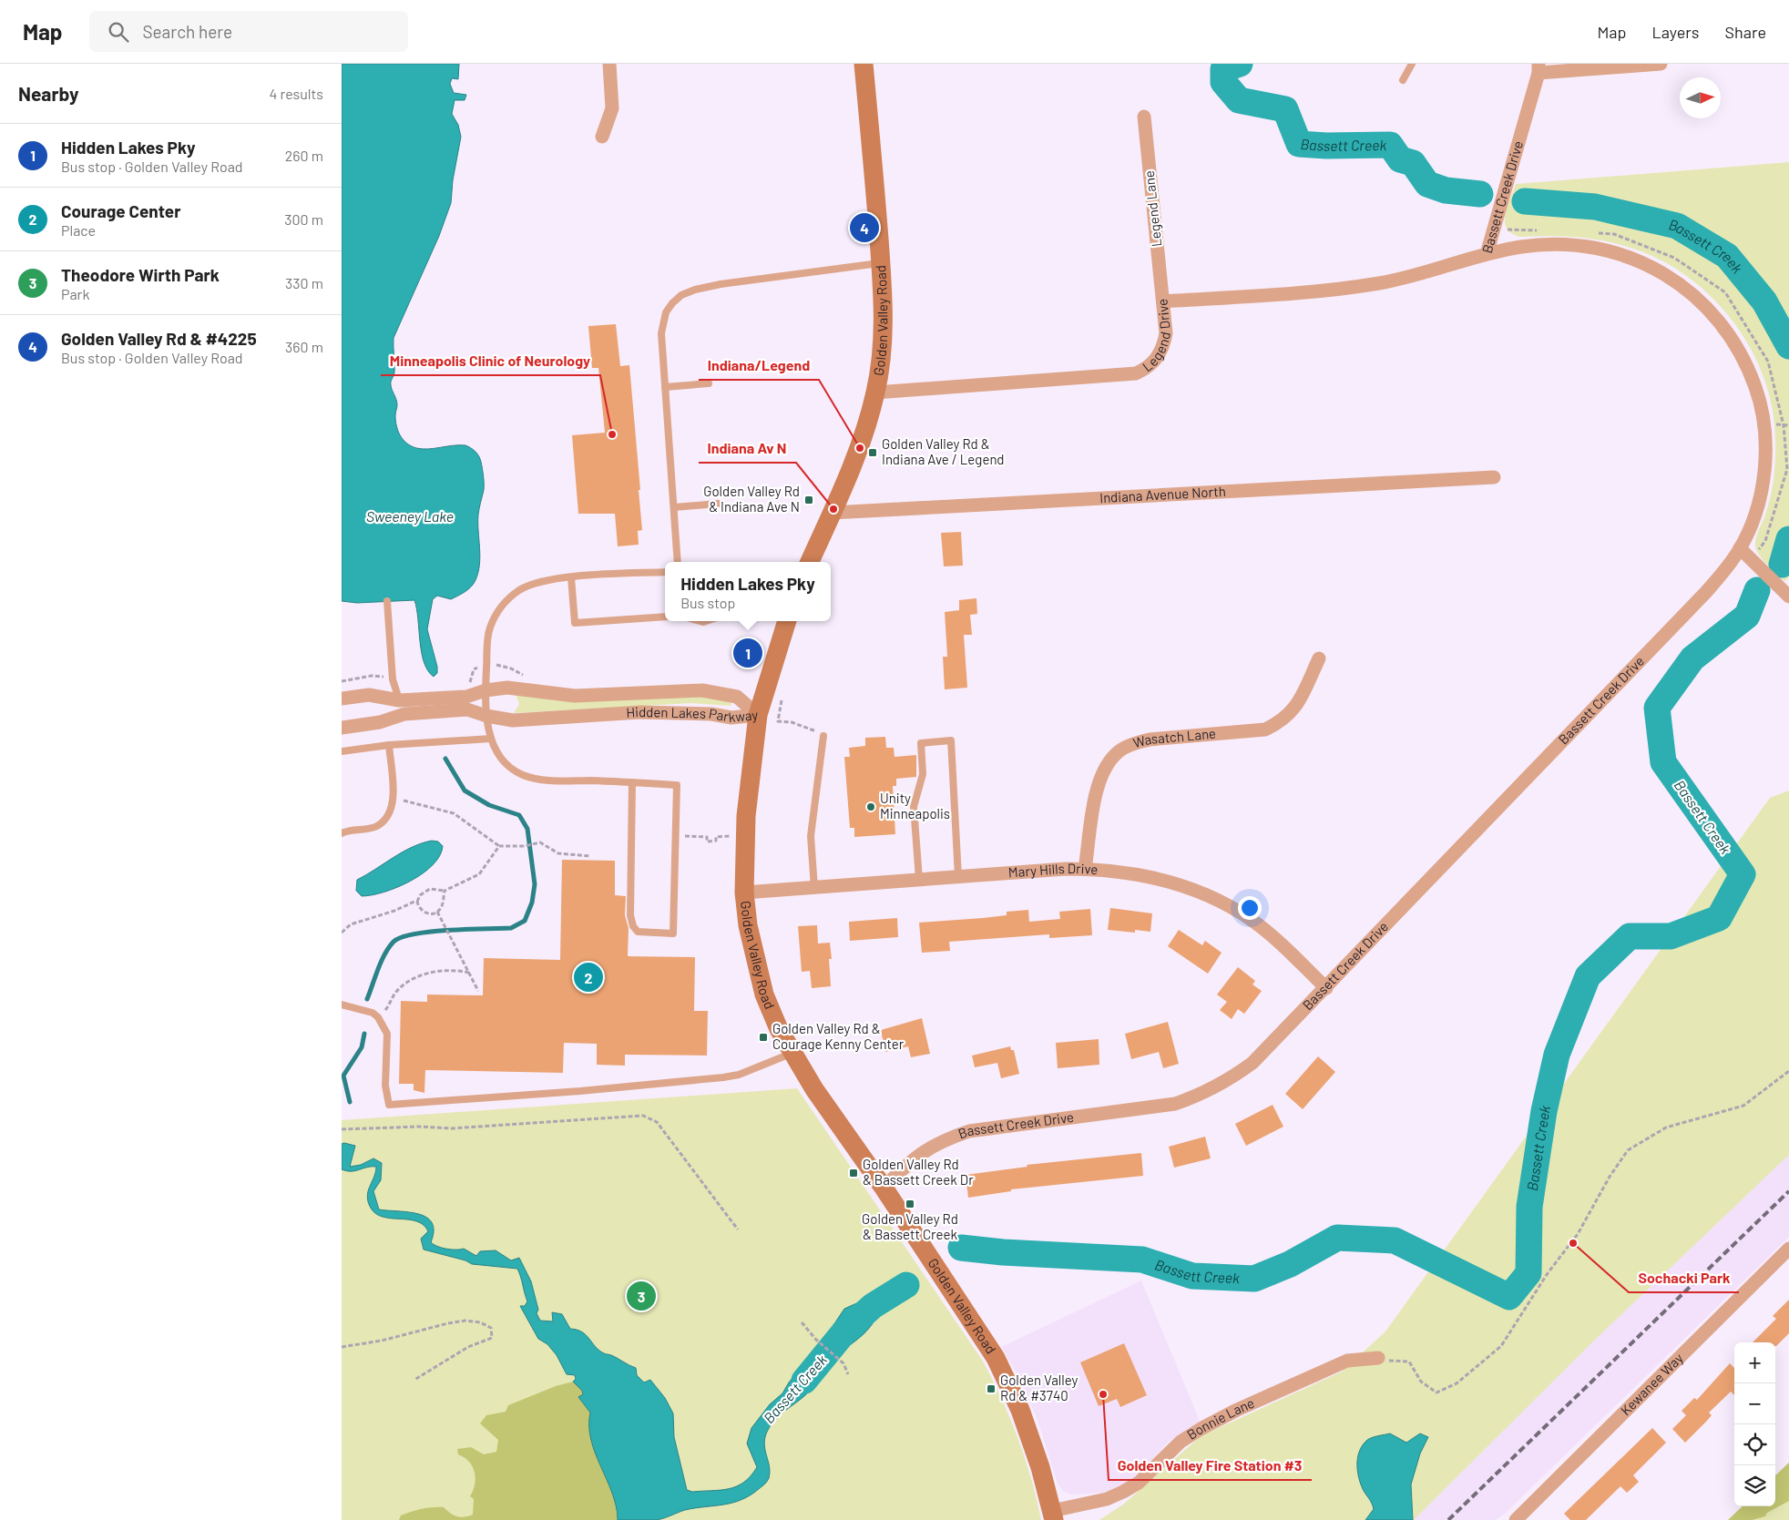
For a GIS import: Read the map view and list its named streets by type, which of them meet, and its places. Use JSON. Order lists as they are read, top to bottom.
{
  "streets": {
    "street": [
      "Bassett Creek Drive",
      "Legend Lane",
      "Golden Valley Road",
      "Legend Drive",
      "Indiana Avenue North",
      "Hidden Lakes Parkway",
      "Wasatch Lane",
      "Mary Hills Drive",
      "Kewanee Way",
      "Bonnie Lane"
    ]
  },
  "crossings": [
    ["Bassett Creek Drive", "Golden Valley Road"],
    ["Bassett Creek Drive", "Legend Drive"],
    ["Bassett Creek Drive", "Mary Hills Drive"],
    ["Legend Lane", "Legend Drive"],
    ["Golden Valley Road", "Legend Drive"],
    ["Golden Valley Road", "Indiana Avenue North"],
    ["Golden Valley Road", "Hidden Lakes Parkway"],
    ["Golden Valley Road", "Mary Hills Drive"],
    ["Golden Valley Road", "Bonnie Lane"],
    ["Wasatch Lane", "Mary Hills Drive"]
  ],
  "water": ["Bassett Creek", "Sweeney Lake"],
  "places": {
    "other": [
      "Minneapolis Clinic of Neurology",
      "Indiana/Legend",
      "Indiana Av N",
      "Unity Minneapolis",
      "Sochacki Park",
      "Golden Valley Fire Station #3"
    ],
    "transit": [
      "Golden Valley Rd & Indiana Ave / Legend",
      "Golden Valley Rd & Indiana Ave N",
      "Golden Valley Rd & Courage Kenny Center",
      "Golden Valley Rd & Bassett Creek Dr",
      "Golden Valley Rd & Bassett Creek",
      "Golden Valley Rd & #3740"
    ]
  },
  "north": "right",
  "page": {
    "header": "Map",
    "search": "Search here",
    "nav": ["Map", "Layers", "Share"],
    "heading": ["Nearby", "4 results"],
    "list": [
      {
        "mark": "1",
        "name": "Hidden Lakes Pky",
        "note": "Bus stop · Golden Valley Road",
        "value": "260 m"
      },
      {
        "mark": "2",
        "name": "Courage Center",
        "note": "Place",
        "value": "300 m"
      },
      {
        "mark": "3",
        "name": "Theodore Wirth Park",
        "note": "Park",
        "value": "330 m"
      },
      {
        "mark": "4",
        "name": "Golden Valley Rd & #4225",
        "note": "Bus stop · Golden Valley Road",
        "value": "360 m"
      }
    ],
    "pins": [
      "4",
      "1",
      "2",
      "3"
    ],
    "popup": ["Hidden Lakes Pky", "Bus stop"],
    "map_buttons": ["+", "−"]
  }
}
